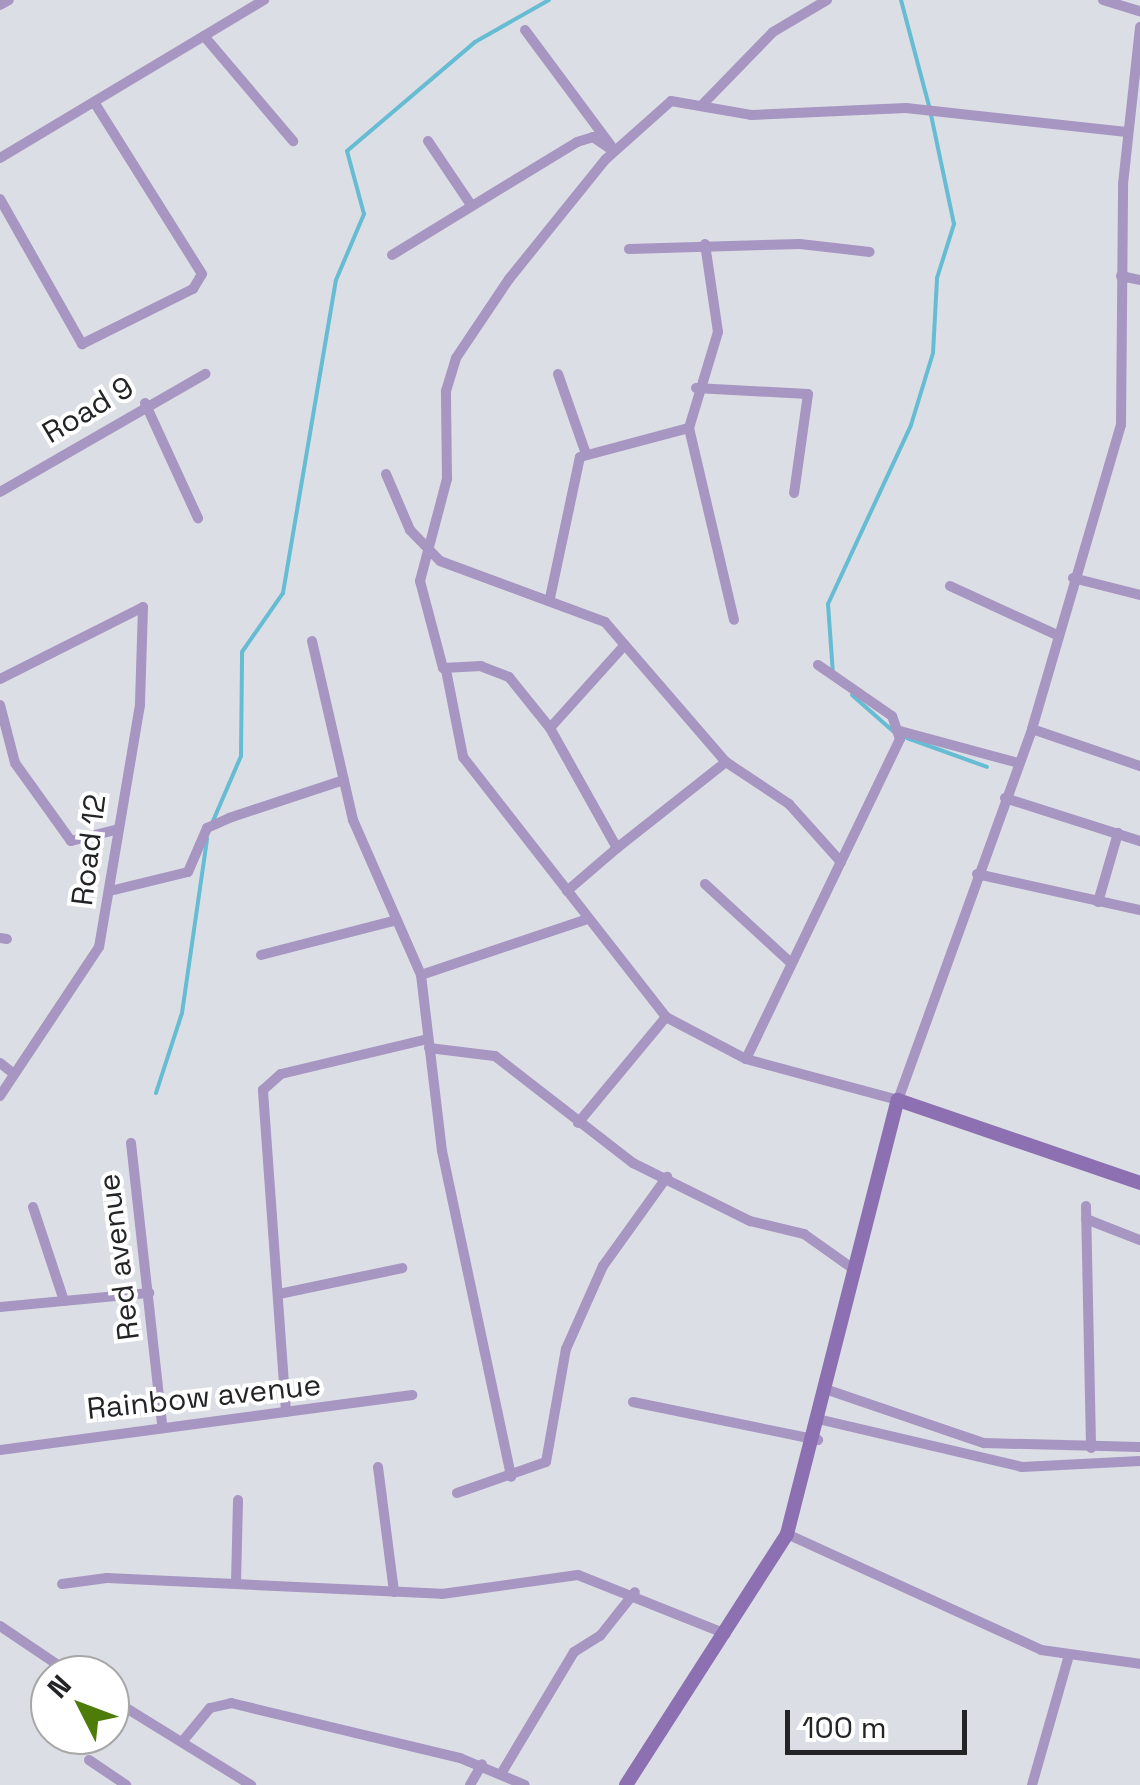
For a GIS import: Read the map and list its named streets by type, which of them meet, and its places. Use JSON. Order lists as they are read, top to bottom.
{
  "streets": {
    "street": [
      "Road 9",
      "Road 12",
      "Red avenue",
      "Rainbow avenue"
    ]
  },
  "crossings": [
    ["Red avenue", "Rainbow avenue"]
  ],
  "scale_bar": "100 m",
  "north": "top left"
}
